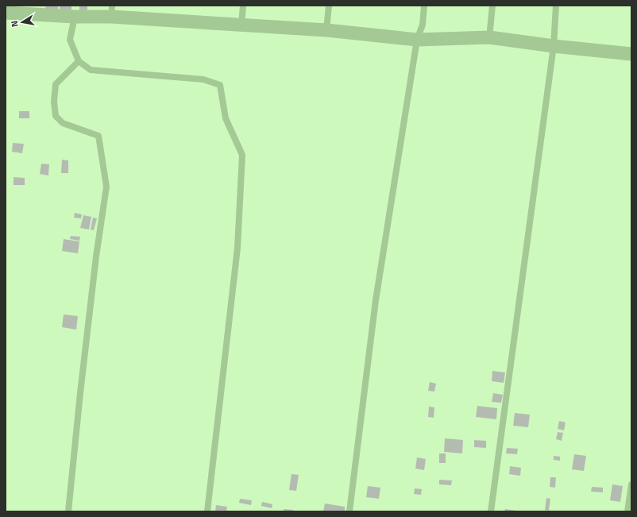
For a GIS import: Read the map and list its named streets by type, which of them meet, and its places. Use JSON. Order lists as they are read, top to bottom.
{
  "north": "left"
}
